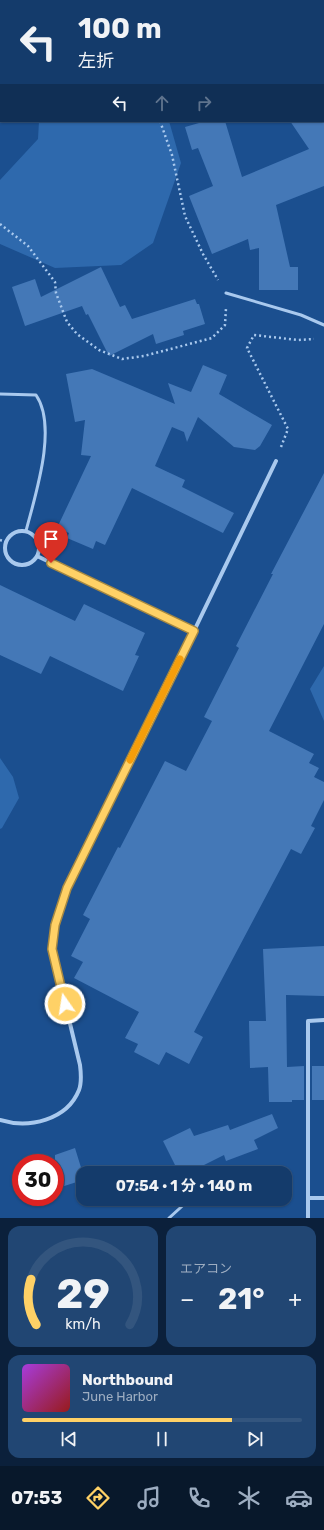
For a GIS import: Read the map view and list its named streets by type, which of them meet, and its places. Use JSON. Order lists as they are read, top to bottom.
{
  "page": {
    "turn": ["100 m", "左折"],
    "limit": "30",
    "trip": "07:54 · 1 分 · 140 m",
    "tile": "エアコン",
    "heat": ["−", "21°", "+"],
    "song": ["Northbound", "June Harbor"],
    "tabs": "07:53",
    "gauge": ["29", "km/h"]
  }
}
